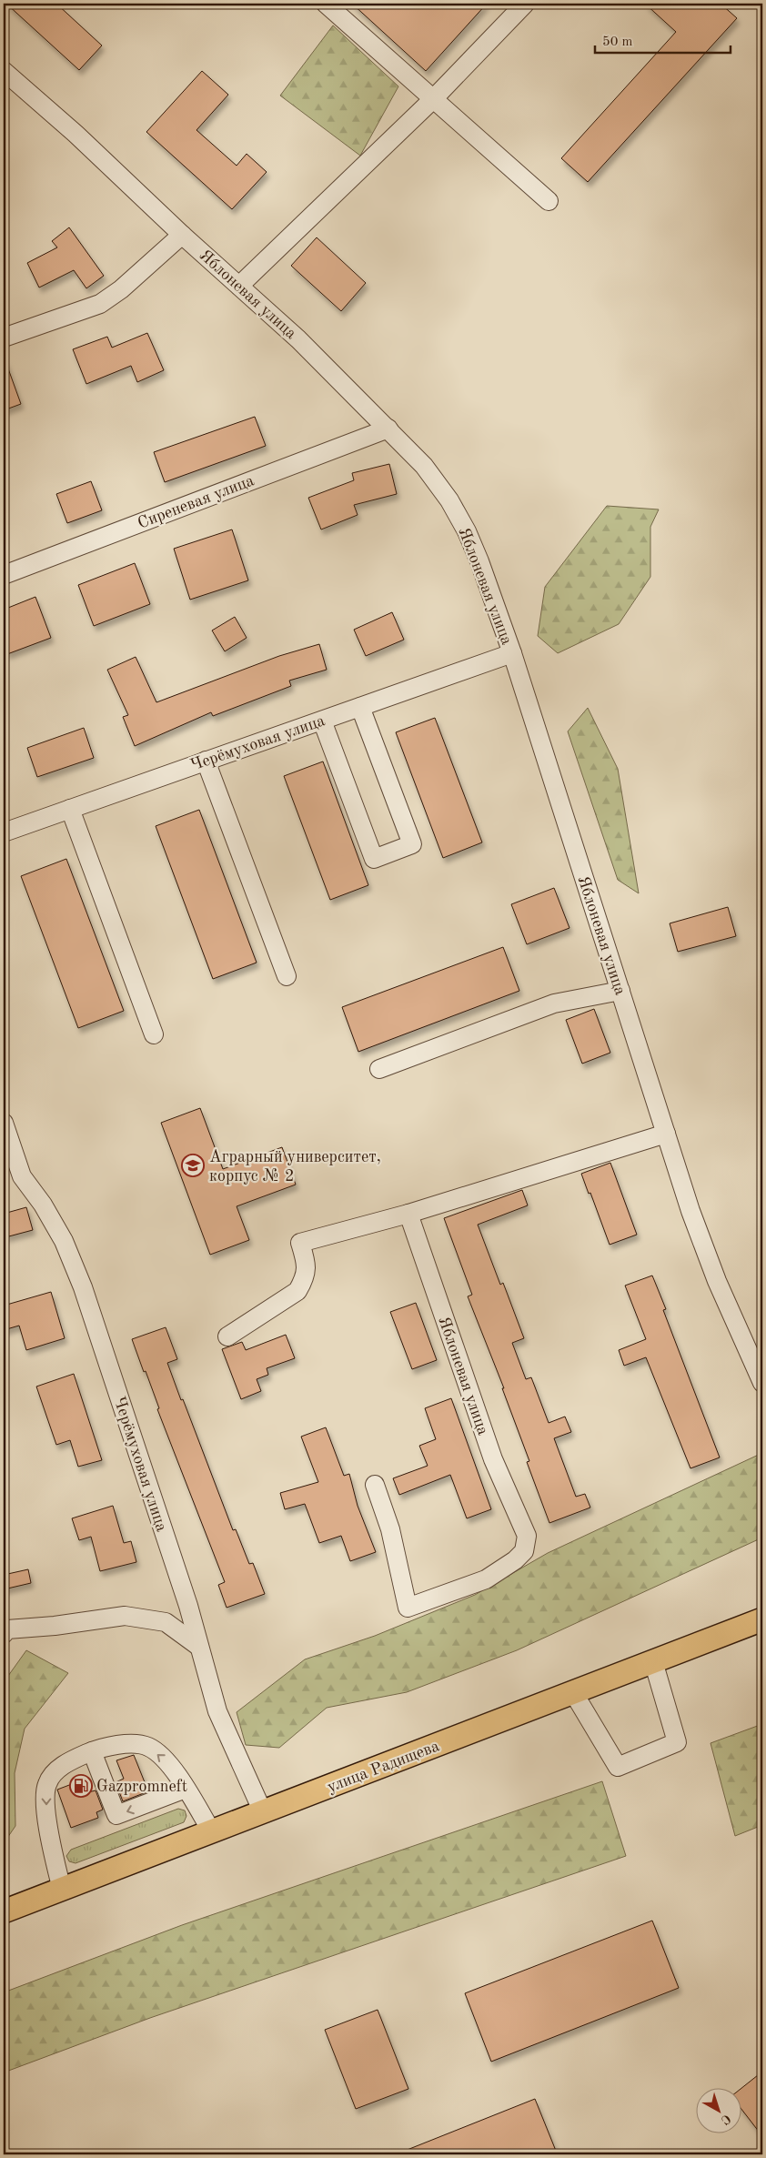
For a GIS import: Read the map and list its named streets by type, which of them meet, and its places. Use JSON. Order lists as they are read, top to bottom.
{
  "streets": {
    "main road": ["улица Радищева"],
    "street": ["Яблоневая улица", "Сиреневая улица", "Черёмуховая улица"]
  },
  "crossings": [
    ["Яблоневая улица", "Сиреневая улица"],
    ["Яблоневая улица", "Черёмуховая улица"],
    ["Черёмуховая улица", "улица Радищева"]
  ],
  "places": {
    "school or university": ["Аграрный университет, корпус № 2"],
    "fuel station": ["Gazpromneft"]
  },
  "scale_bar": "50 m",
  "north": "bottom right"
}
